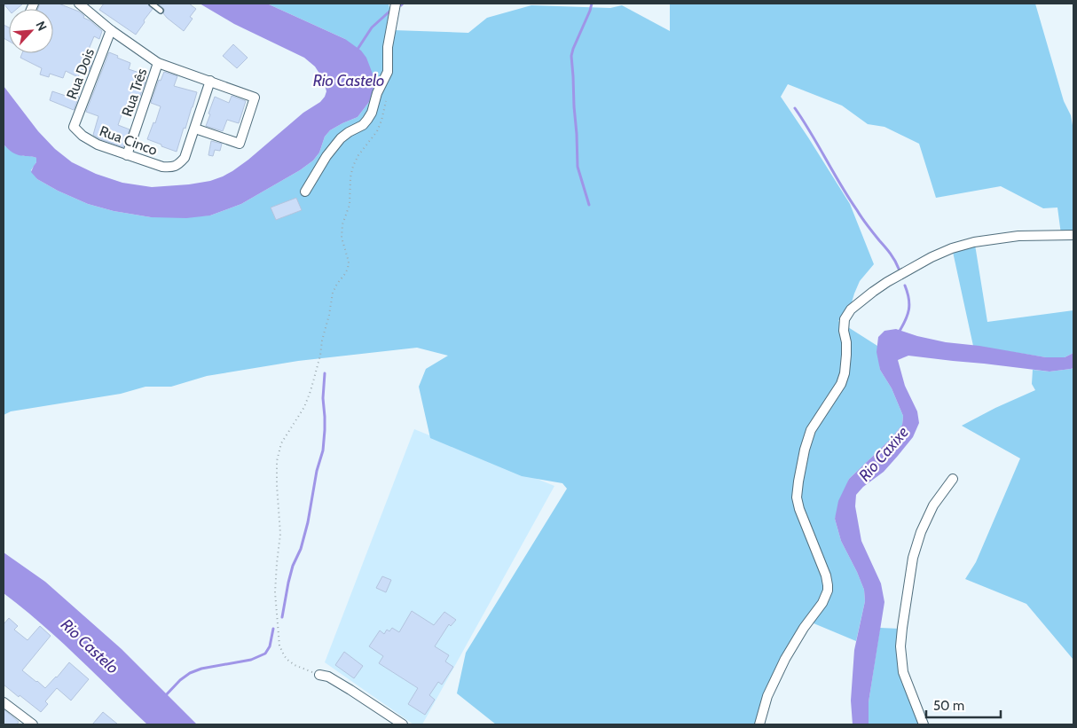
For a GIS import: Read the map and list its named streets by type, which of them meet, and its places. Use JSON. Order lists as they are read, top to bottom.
{
  "streets": {
    "street": ["Rua Dois", "Rua Três", "Rua Cinco"]
  },
  "crossings": [
    ["Rua Dois", "Rua Cinco"],
    ["Rua Três", "Rua Cinco"]
  ],
  "water": ["Rio Castelo", "Rio Caxixe"],
  "scale_bar": "50 m",
  "north": "top right"
}
